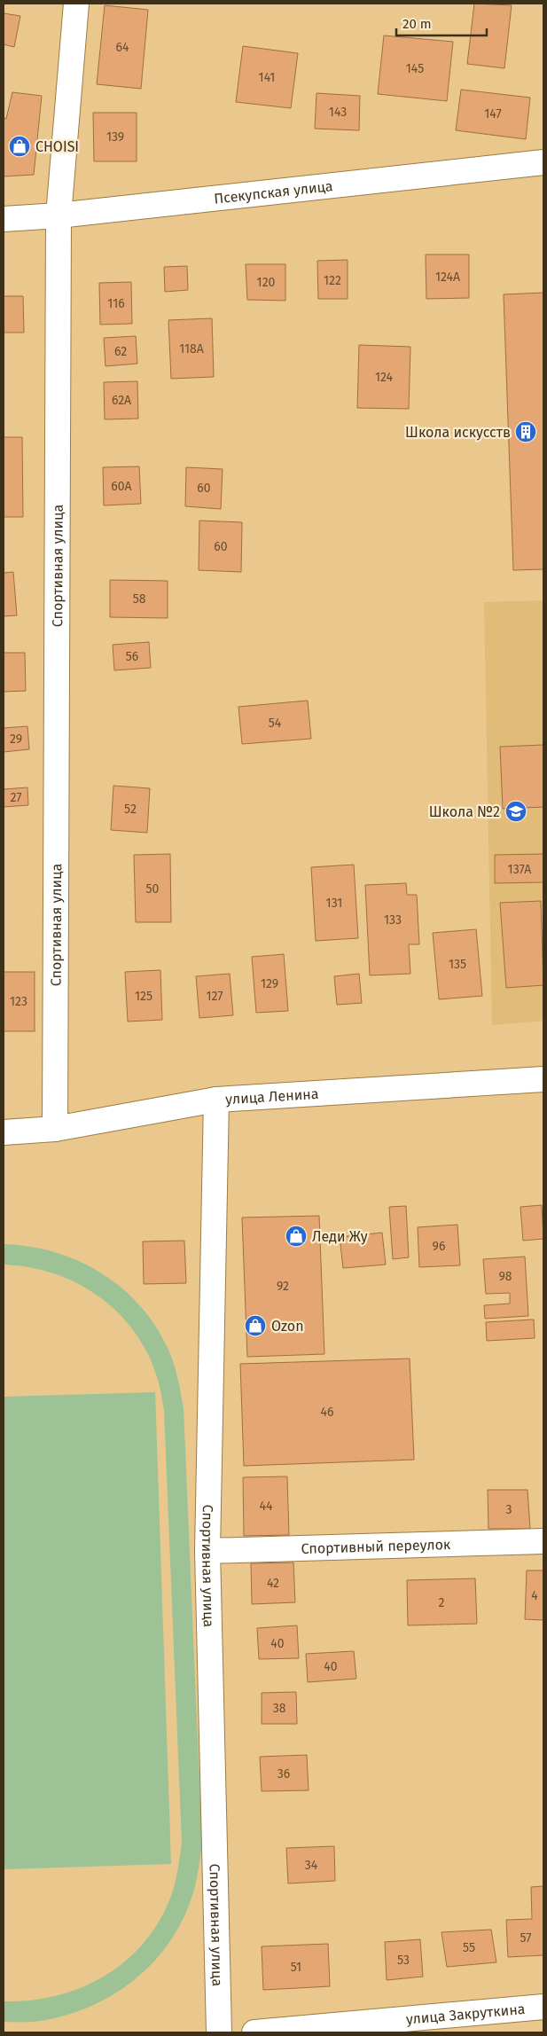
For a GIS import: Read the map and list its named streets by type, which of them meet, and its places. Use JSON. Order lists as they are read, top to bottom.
{
  "streets": {
    "street": [
      "Псекупская улица",
      "Спортивная улица",
      "улица Ленина",
      "Спортивный переулок",
      "улица Закруткина"
    ]
  },
  "crossings": [
    ["Псекупская улица", "Спортивная улица"],
    ["Спортивная улица", "улица Ленина"],
    ["Спортивная улица", "Спортивный переулок"]
  ],
  "places": {
    "shop": ["CHOISI", "Леди Жу", "Ozon"],
    "building": ["Школа искусств"],
    "school or university": ["Школа №2"]
  },
  "house_numbers": [
    "64",
    "145",
    "141",
    "143",
    "147",
    "139",
    "124А",
    "122",
    "120",
    "116",
    "118А",
    "62",
    "124",
    "62А",
    "60А",
    "60",
    "60",
    "58",
    "56",
    "54",
    "29",
    "27",
    "52",
    "137А",
    "50",
    "131",
    "133",
    "135",
    "129",
    "125",
    "127",
    "123",
    "96",
    "98",
    "92",
    "46",
    "44",
    "3",
    "42",
    "4",
    "2",
    "40",
    "40",
    "38",
    "36",
    "34",
    "57",
    "55",
    "53",
    "51"
  ],
  "scale_bar": "20 m"
}
